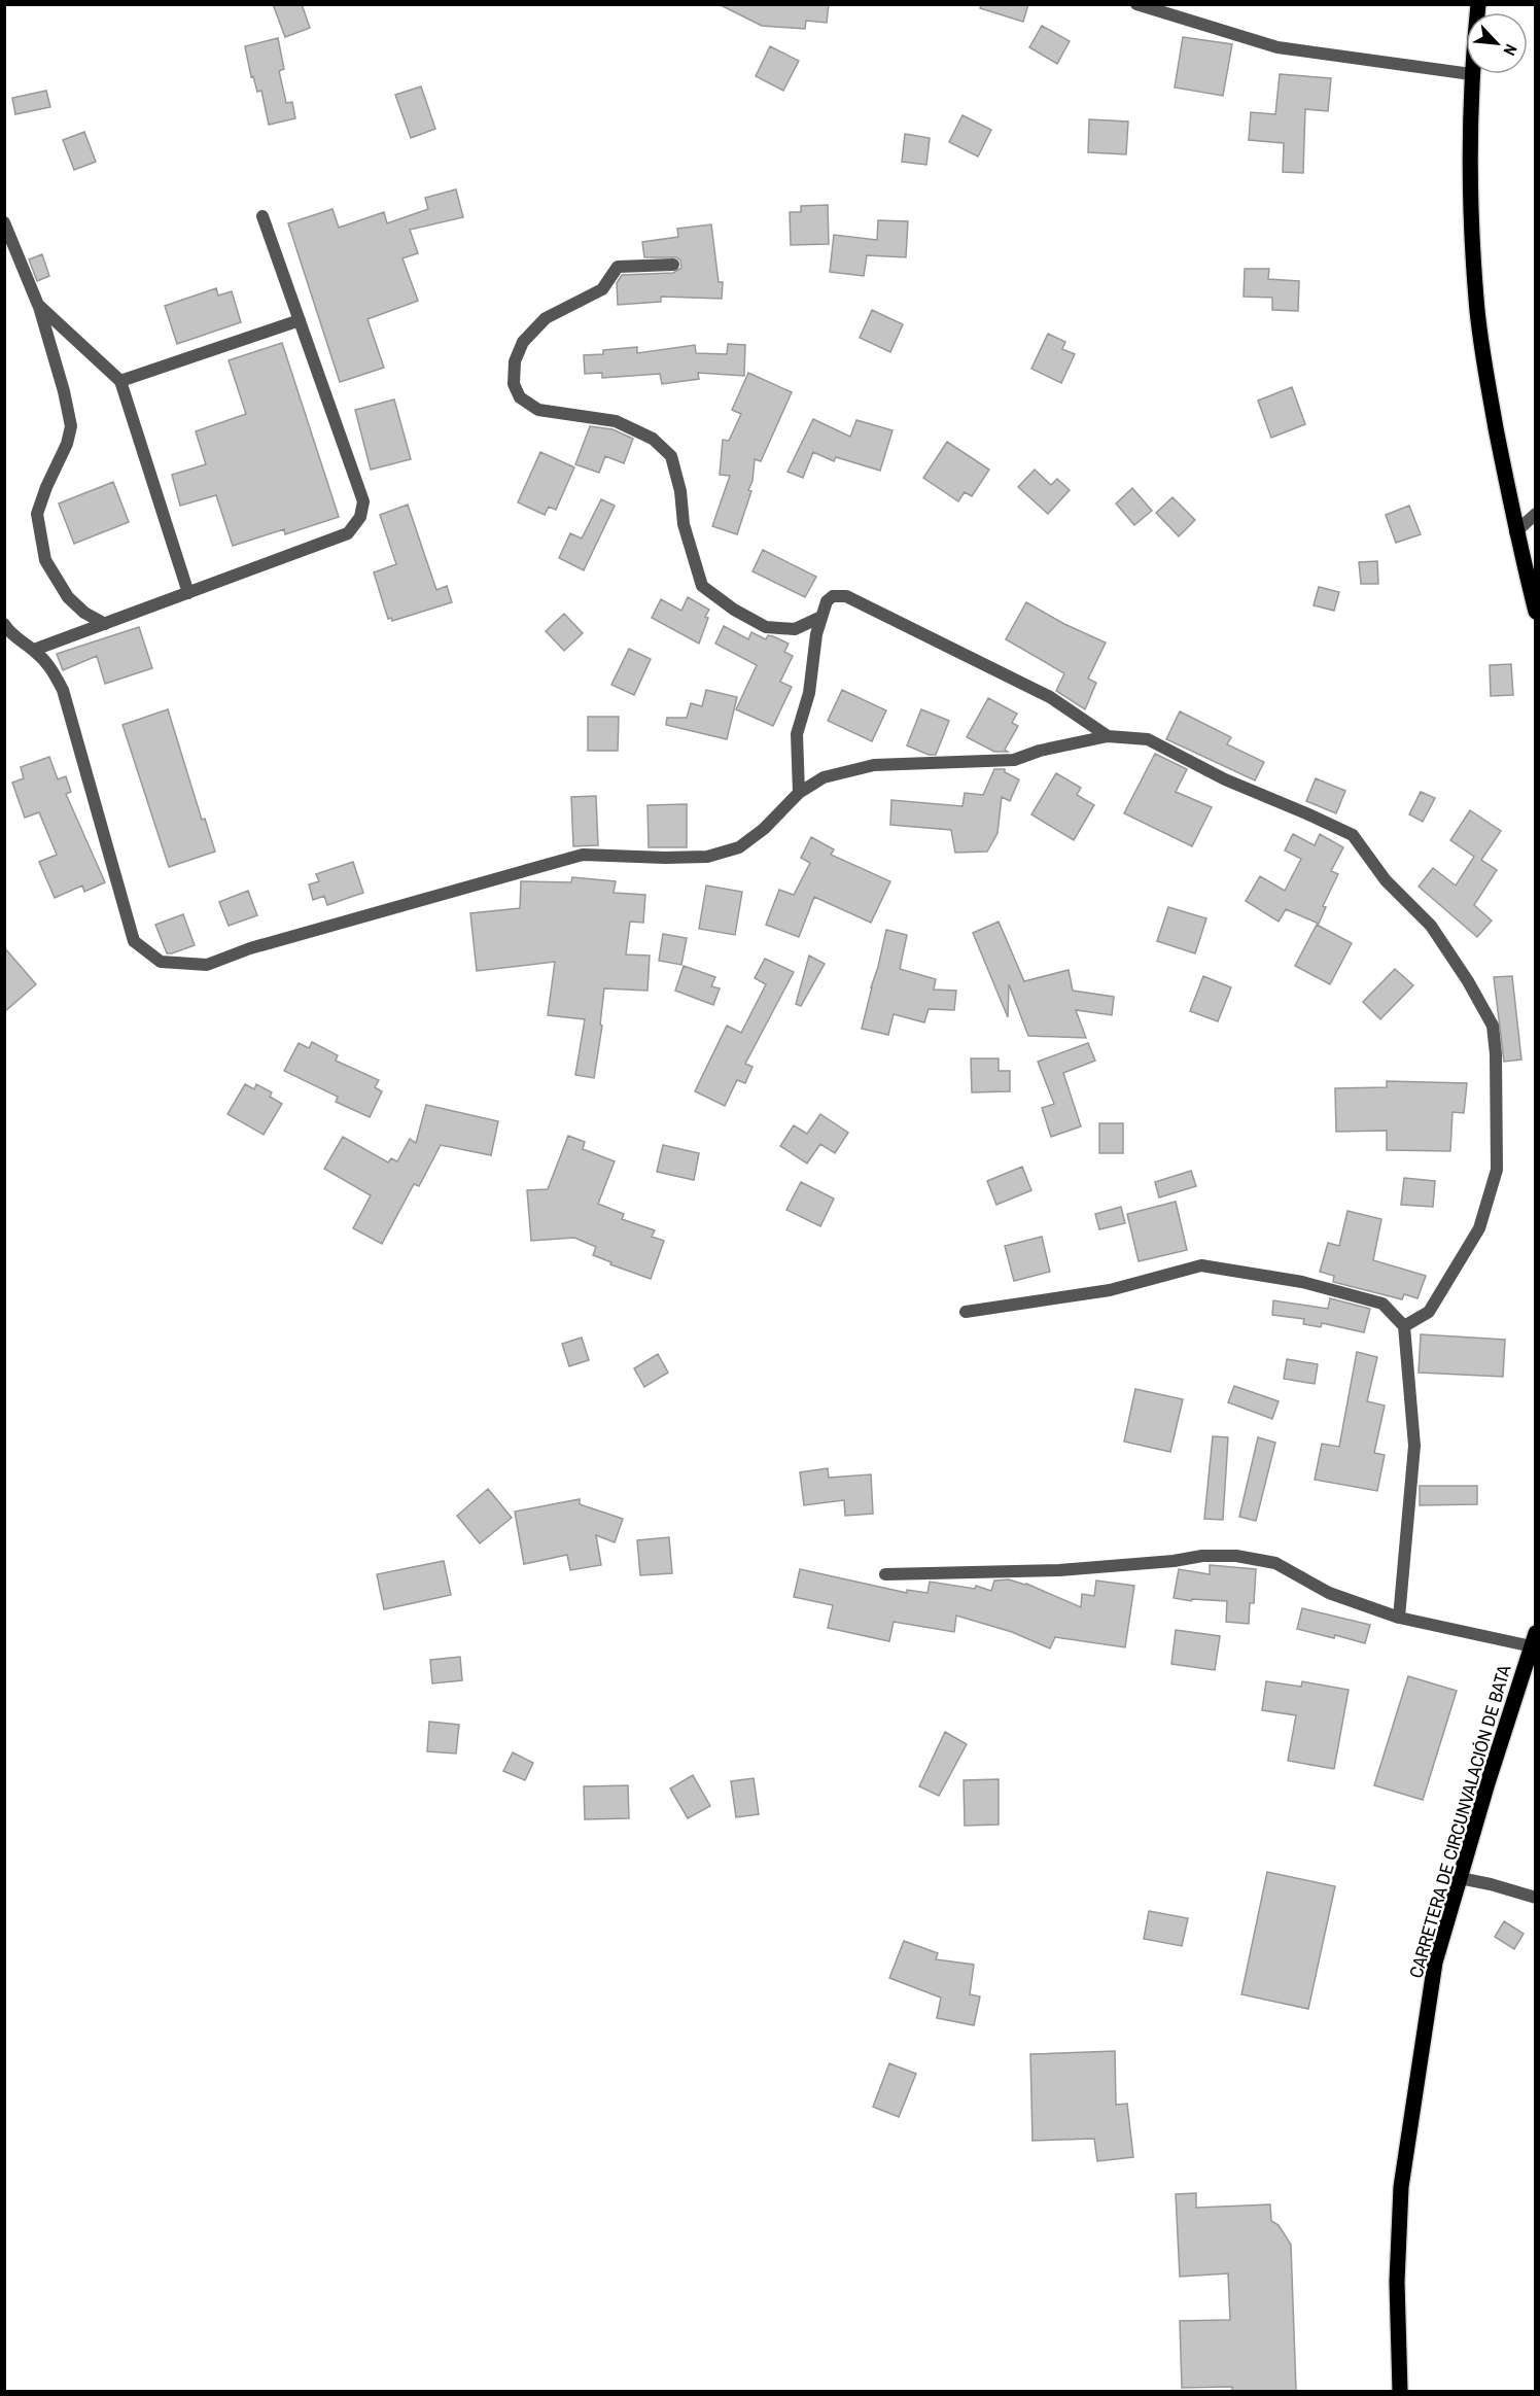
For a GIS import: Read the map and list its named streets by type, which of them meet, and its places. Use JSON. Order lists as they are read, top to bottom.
{
  "streets": {
    "main road": ["CARRETERA DE CIRCUNVALACIÓN DE BATA"]
  },
  "north": "bottom right"
}
